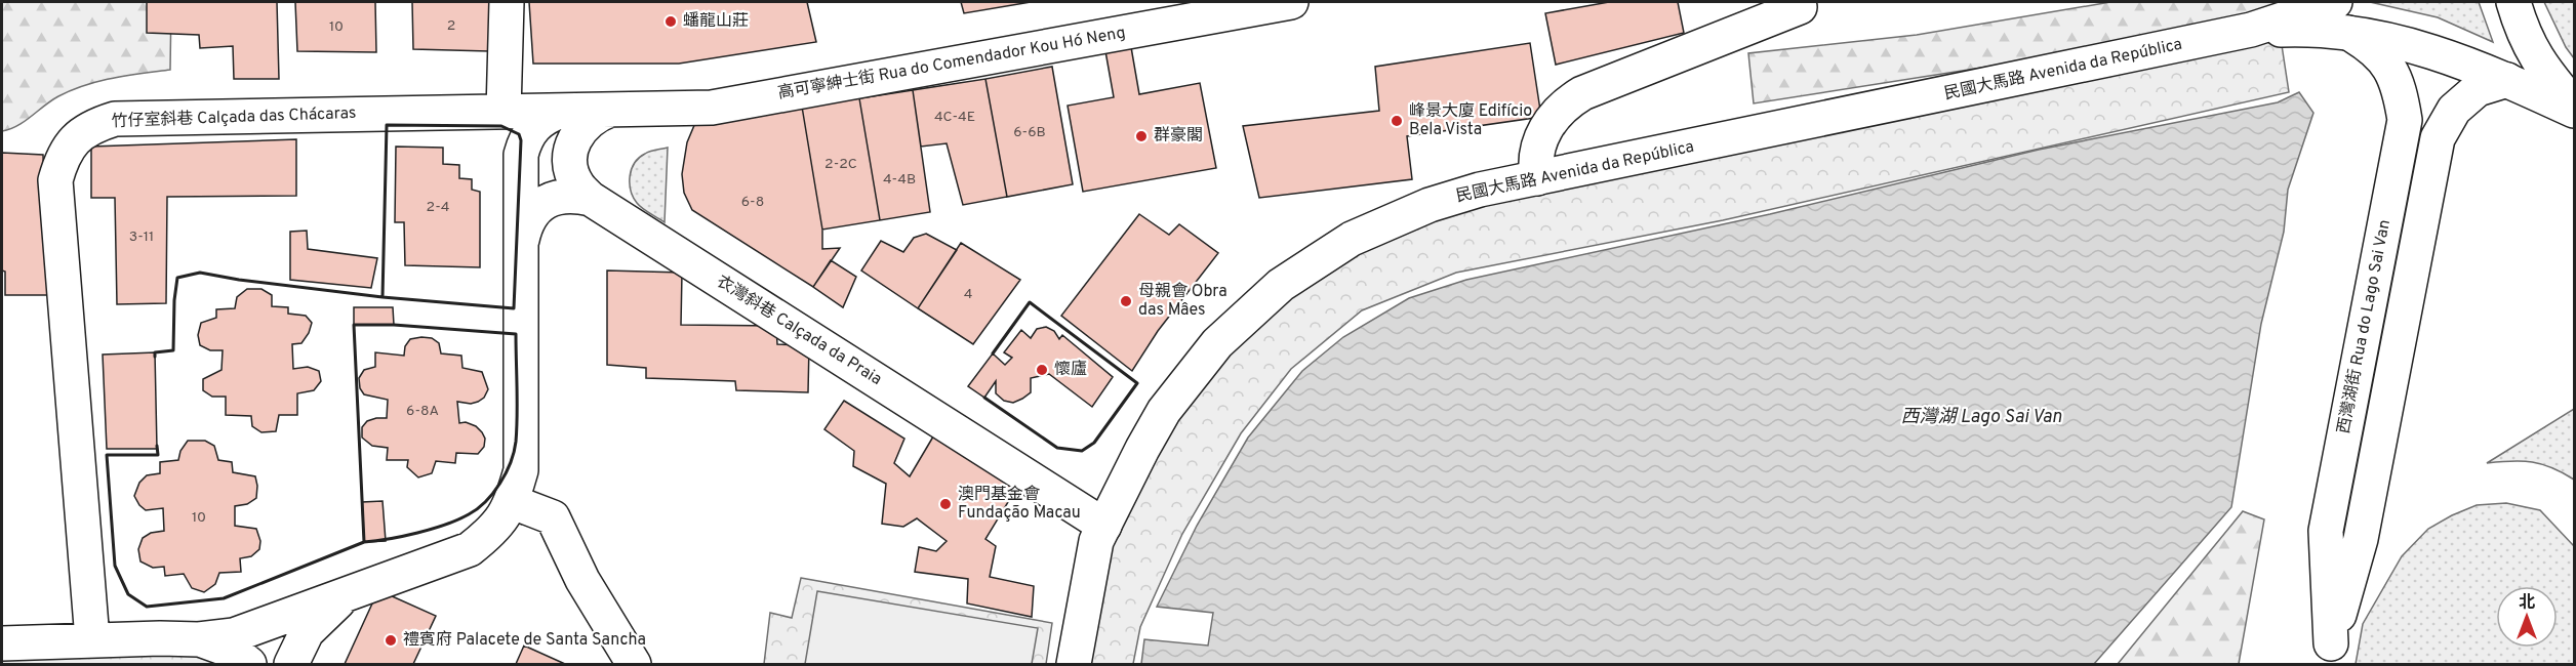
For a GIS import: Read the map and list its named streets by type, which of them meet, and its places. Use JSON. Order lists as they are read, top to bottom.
{
  "streets": {
    "street": [
      "高可寧紳士街 Rua do Comendador Kou Hó Neng",
      "民國大馬路 Avenida da República",
      "竹仔室斜巷 Calçada das Chácaras",
      "西灣湖街 Rua do Lago Sai Van",
      "衣灣斜巷 Calçada da Praia"
    ]
  },
  "crossings": [
    ["高可寧紳士街 Rua do Comendador Kou Hó Neng", "竹仔室斜巷 Calçada das Chácaras"],
    ["民國大馬路 Avenida da República", "西灣湖街 Rua do Lago Sai Van"],
    ["民國大馬路 Avenida da República", "衣灣斜巷 Calçada da Praia"],
    ["竹仔室斜巷 Calçada das Chácaras", "衣灣斜巷 Calçada da Praia"]
  ],
  "water": ["西灣湖 Lago Sai Van"],
  "places": [
    "蟠龍山莊",
    "峰景大廈 Edifício Bela Vista",
    "群豪閣",
    "母親會 Obra das Mâes",
    "懷廬",
    "澳門基金會 Fundação Macau",
    "禮賓府 Palacete de Santa Sancha"
  ],
  "house_numbers": [
    "2",
    "10",
    "4C-4E",
    "6-6B",
    "2-2C",
    "4-4B",
    "6-8",
    "2-4",
    "3-11",
    "4",
    "6-8A",
    "10"
  ],
  "north": "top"
}
